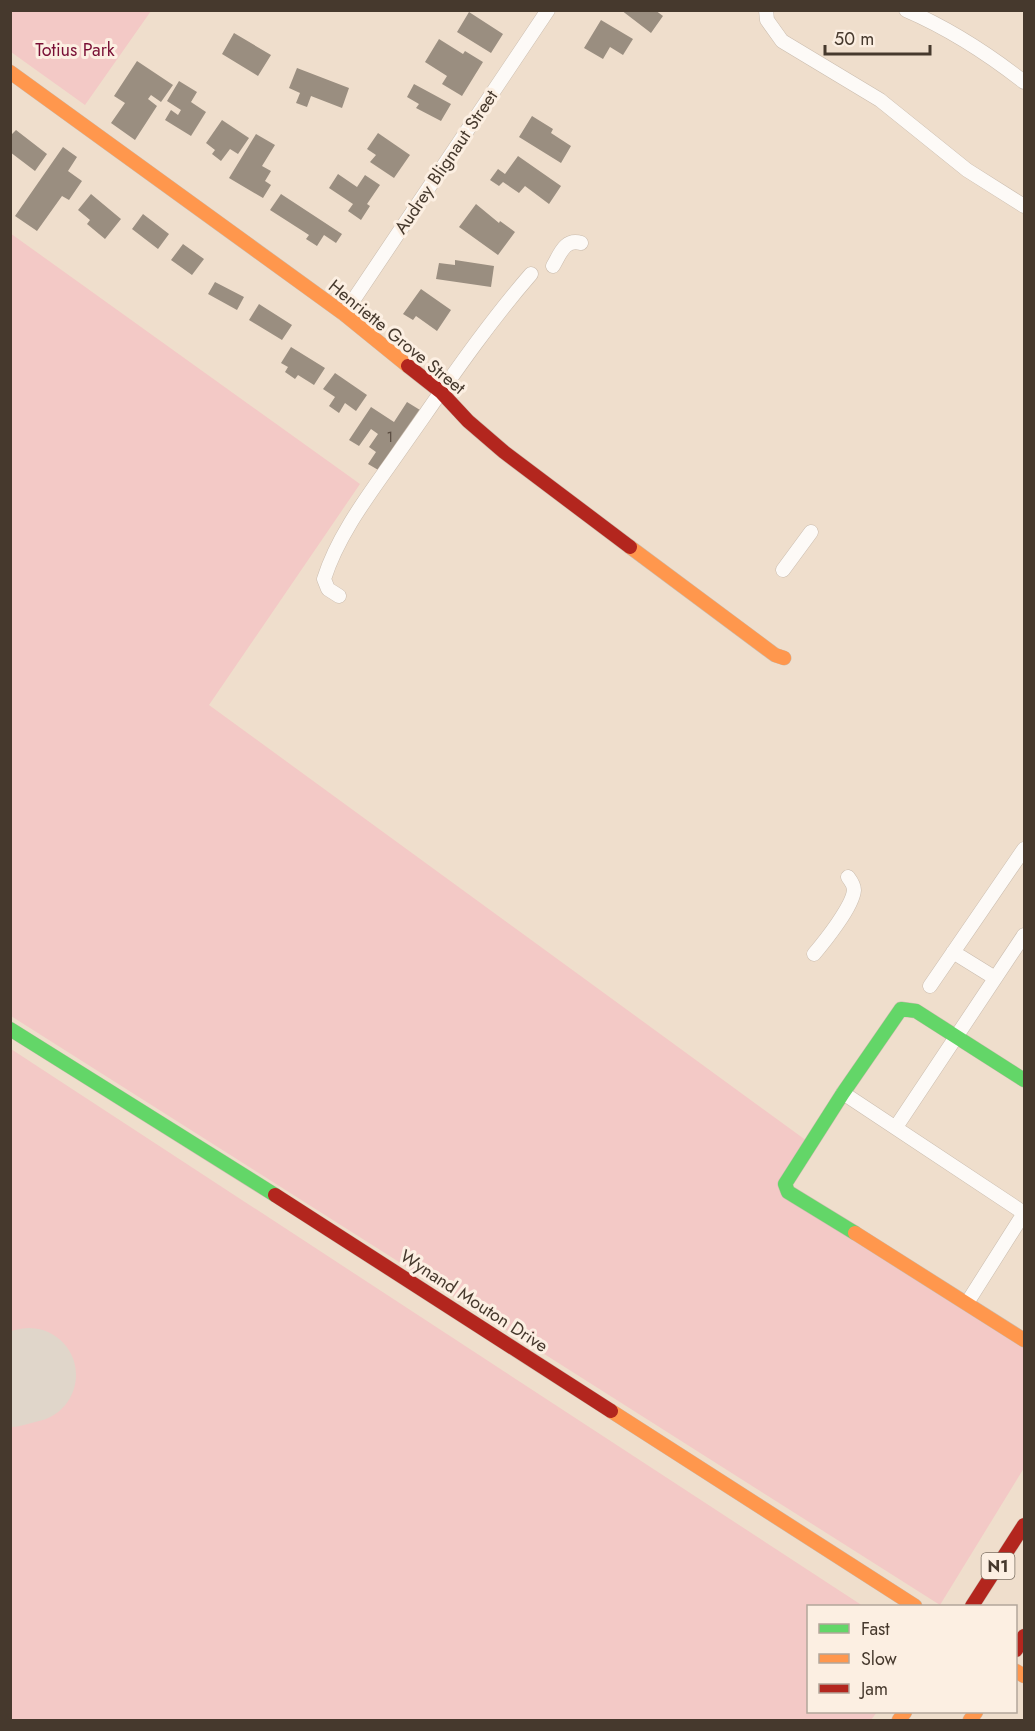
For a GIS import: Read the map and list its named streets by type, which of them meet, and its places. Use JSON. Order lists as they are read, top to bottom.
{
  "streets": {
    "main road": ["Henriette Grove Street", "Wynand Mouton Drive", "N1"],
    "street": ["Audrey Blignaut Street"]
  },
  "crossings": [
    ["Audrey Blignaut Street", "Henriette Grove Street"]
  ],
  "parks": ["Totius Park"],
  "house_numbers": ["1"],
  "legend": ["Fast", "Slow", "Jam"],
  "scale_bar": "50 m"
}
